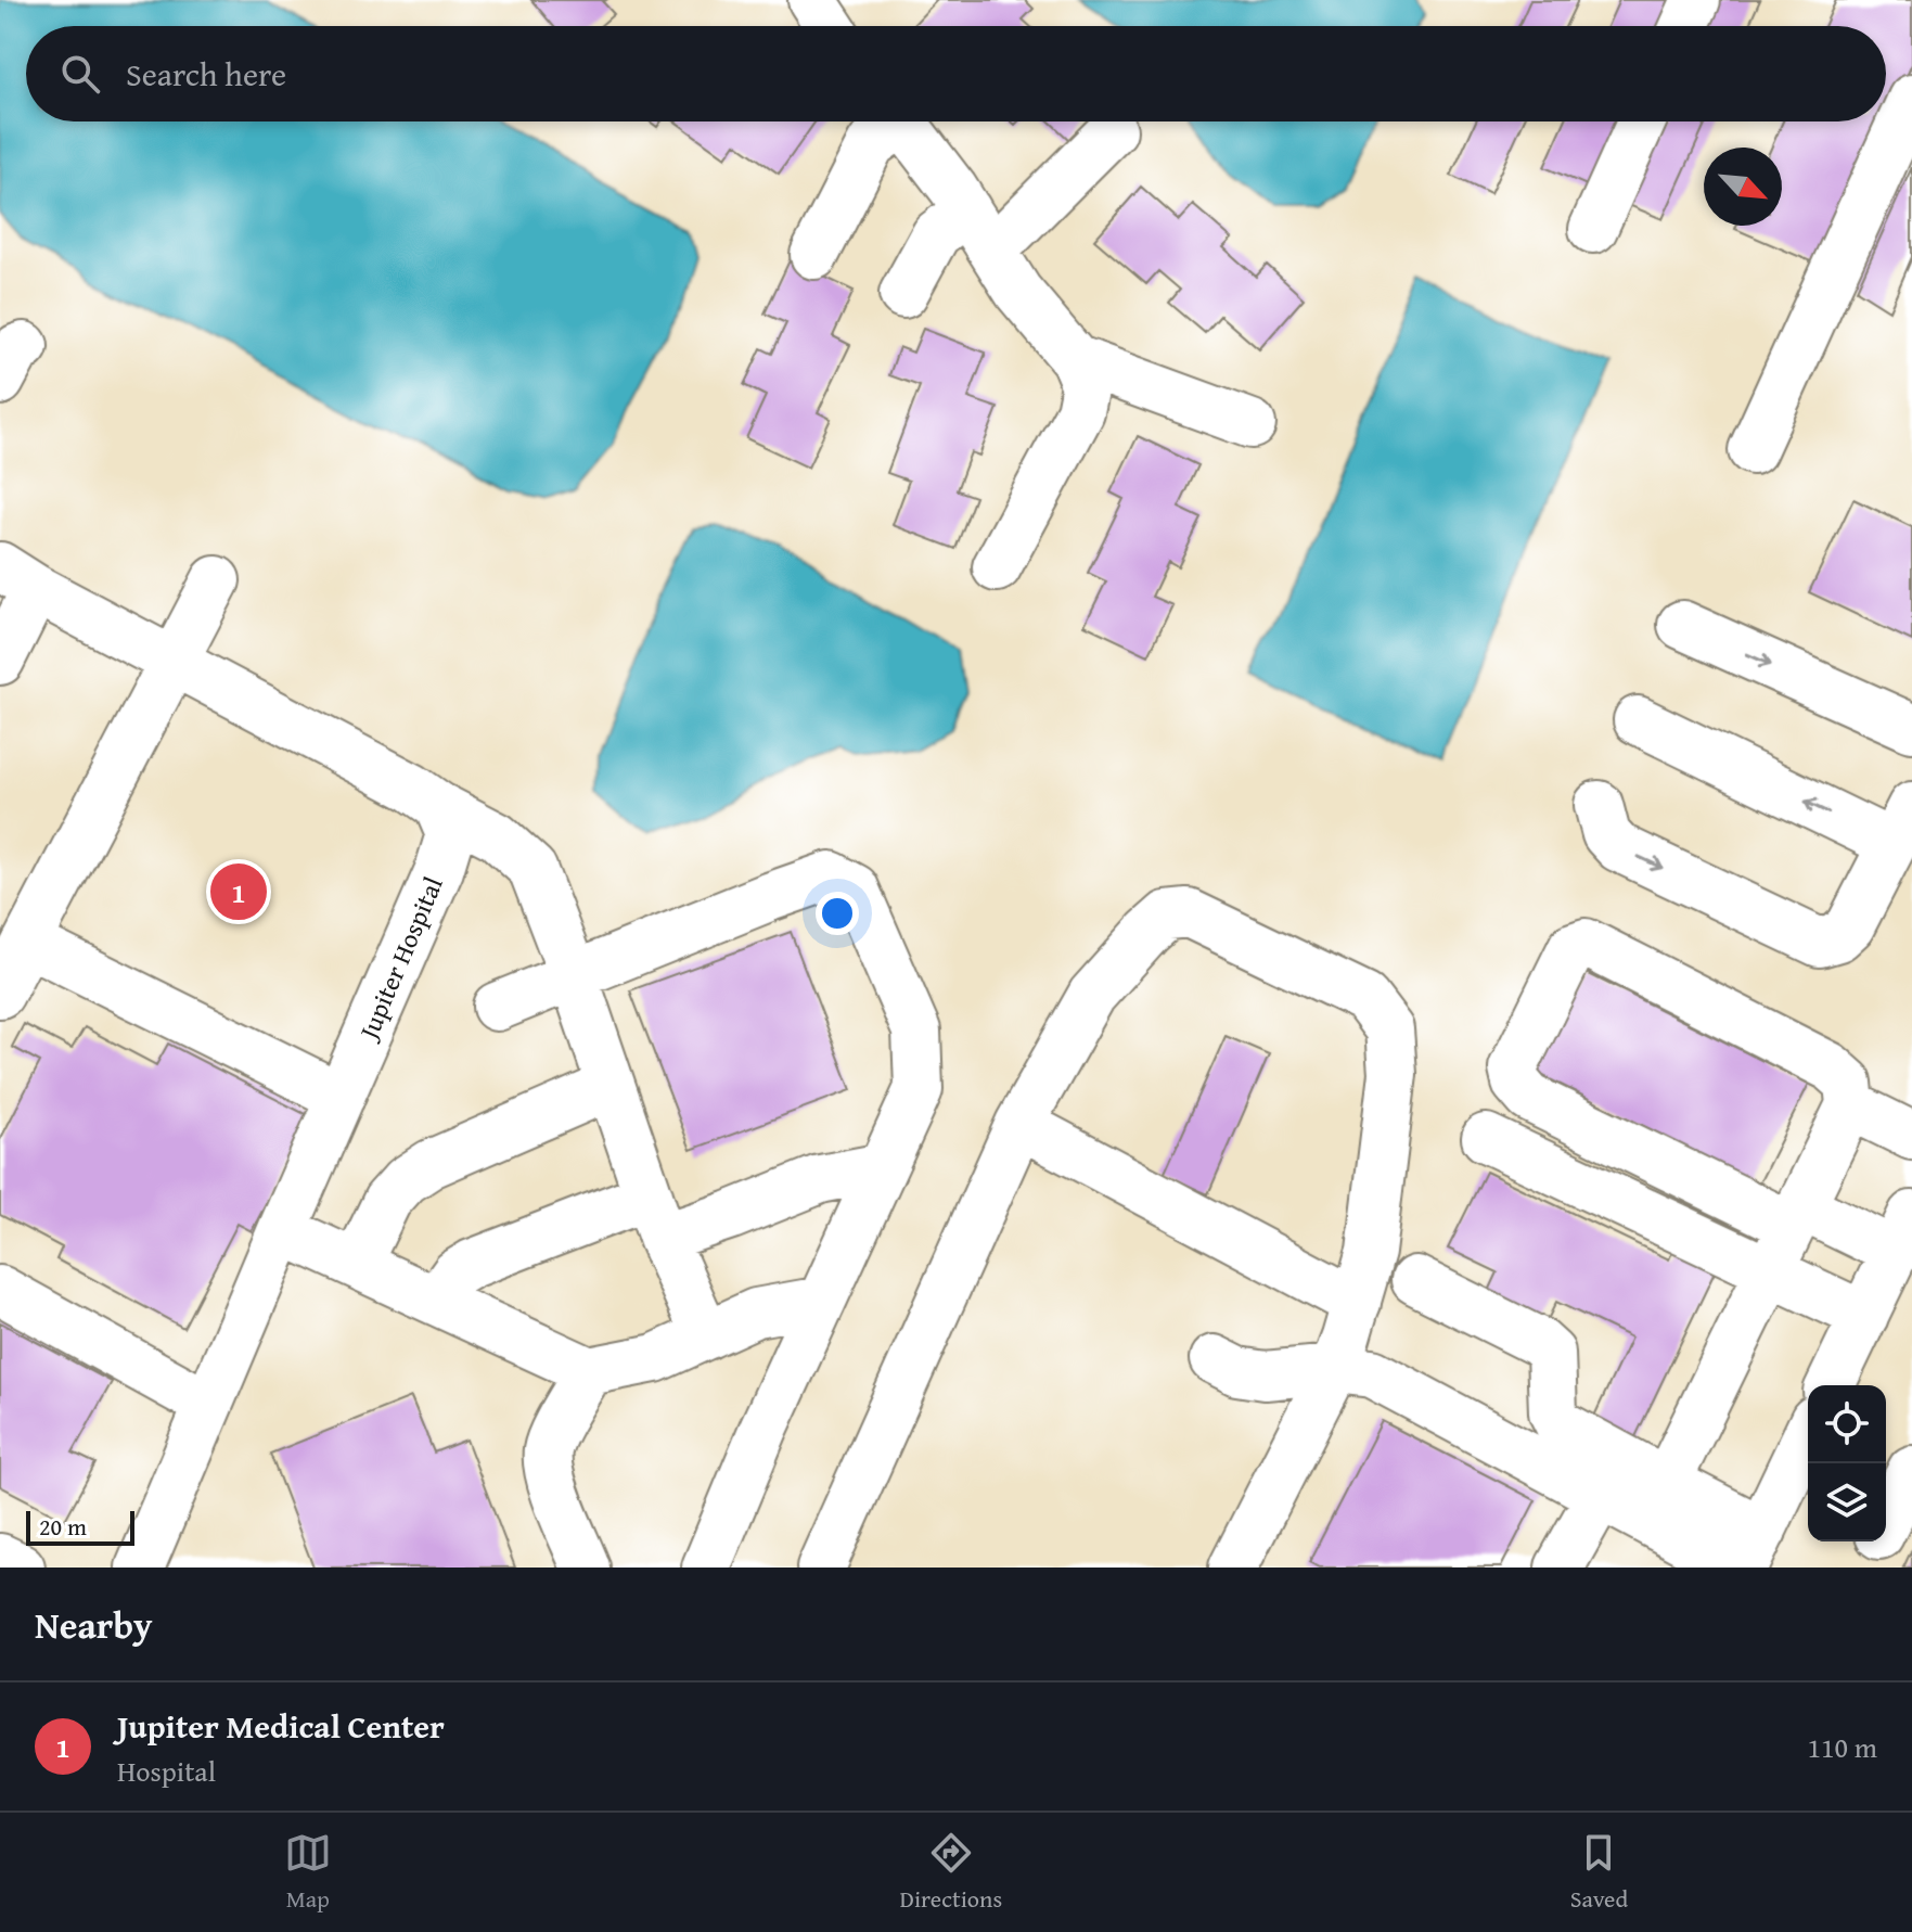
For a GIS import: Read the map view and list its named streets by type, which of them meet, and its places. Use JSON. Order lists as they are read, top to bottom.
{
  "streets": {
    "street": ["Jupiter Hospital"]
  },
  "scale_bar": "20 m",
  "north": "bottom right",
  "page": {
    "search": "Search here",
    "pins": "1",
    "scale": "20 m",
    "heading": "Nearby",
    "list": [
      {
        "mark": "1",
        "name": "Jupiter Medical Center",
        "note": "Hospital",
        "value": "110 m"
      }
    ],
    "nav": ["Map", "Directions", "Saved"]
  }
}
